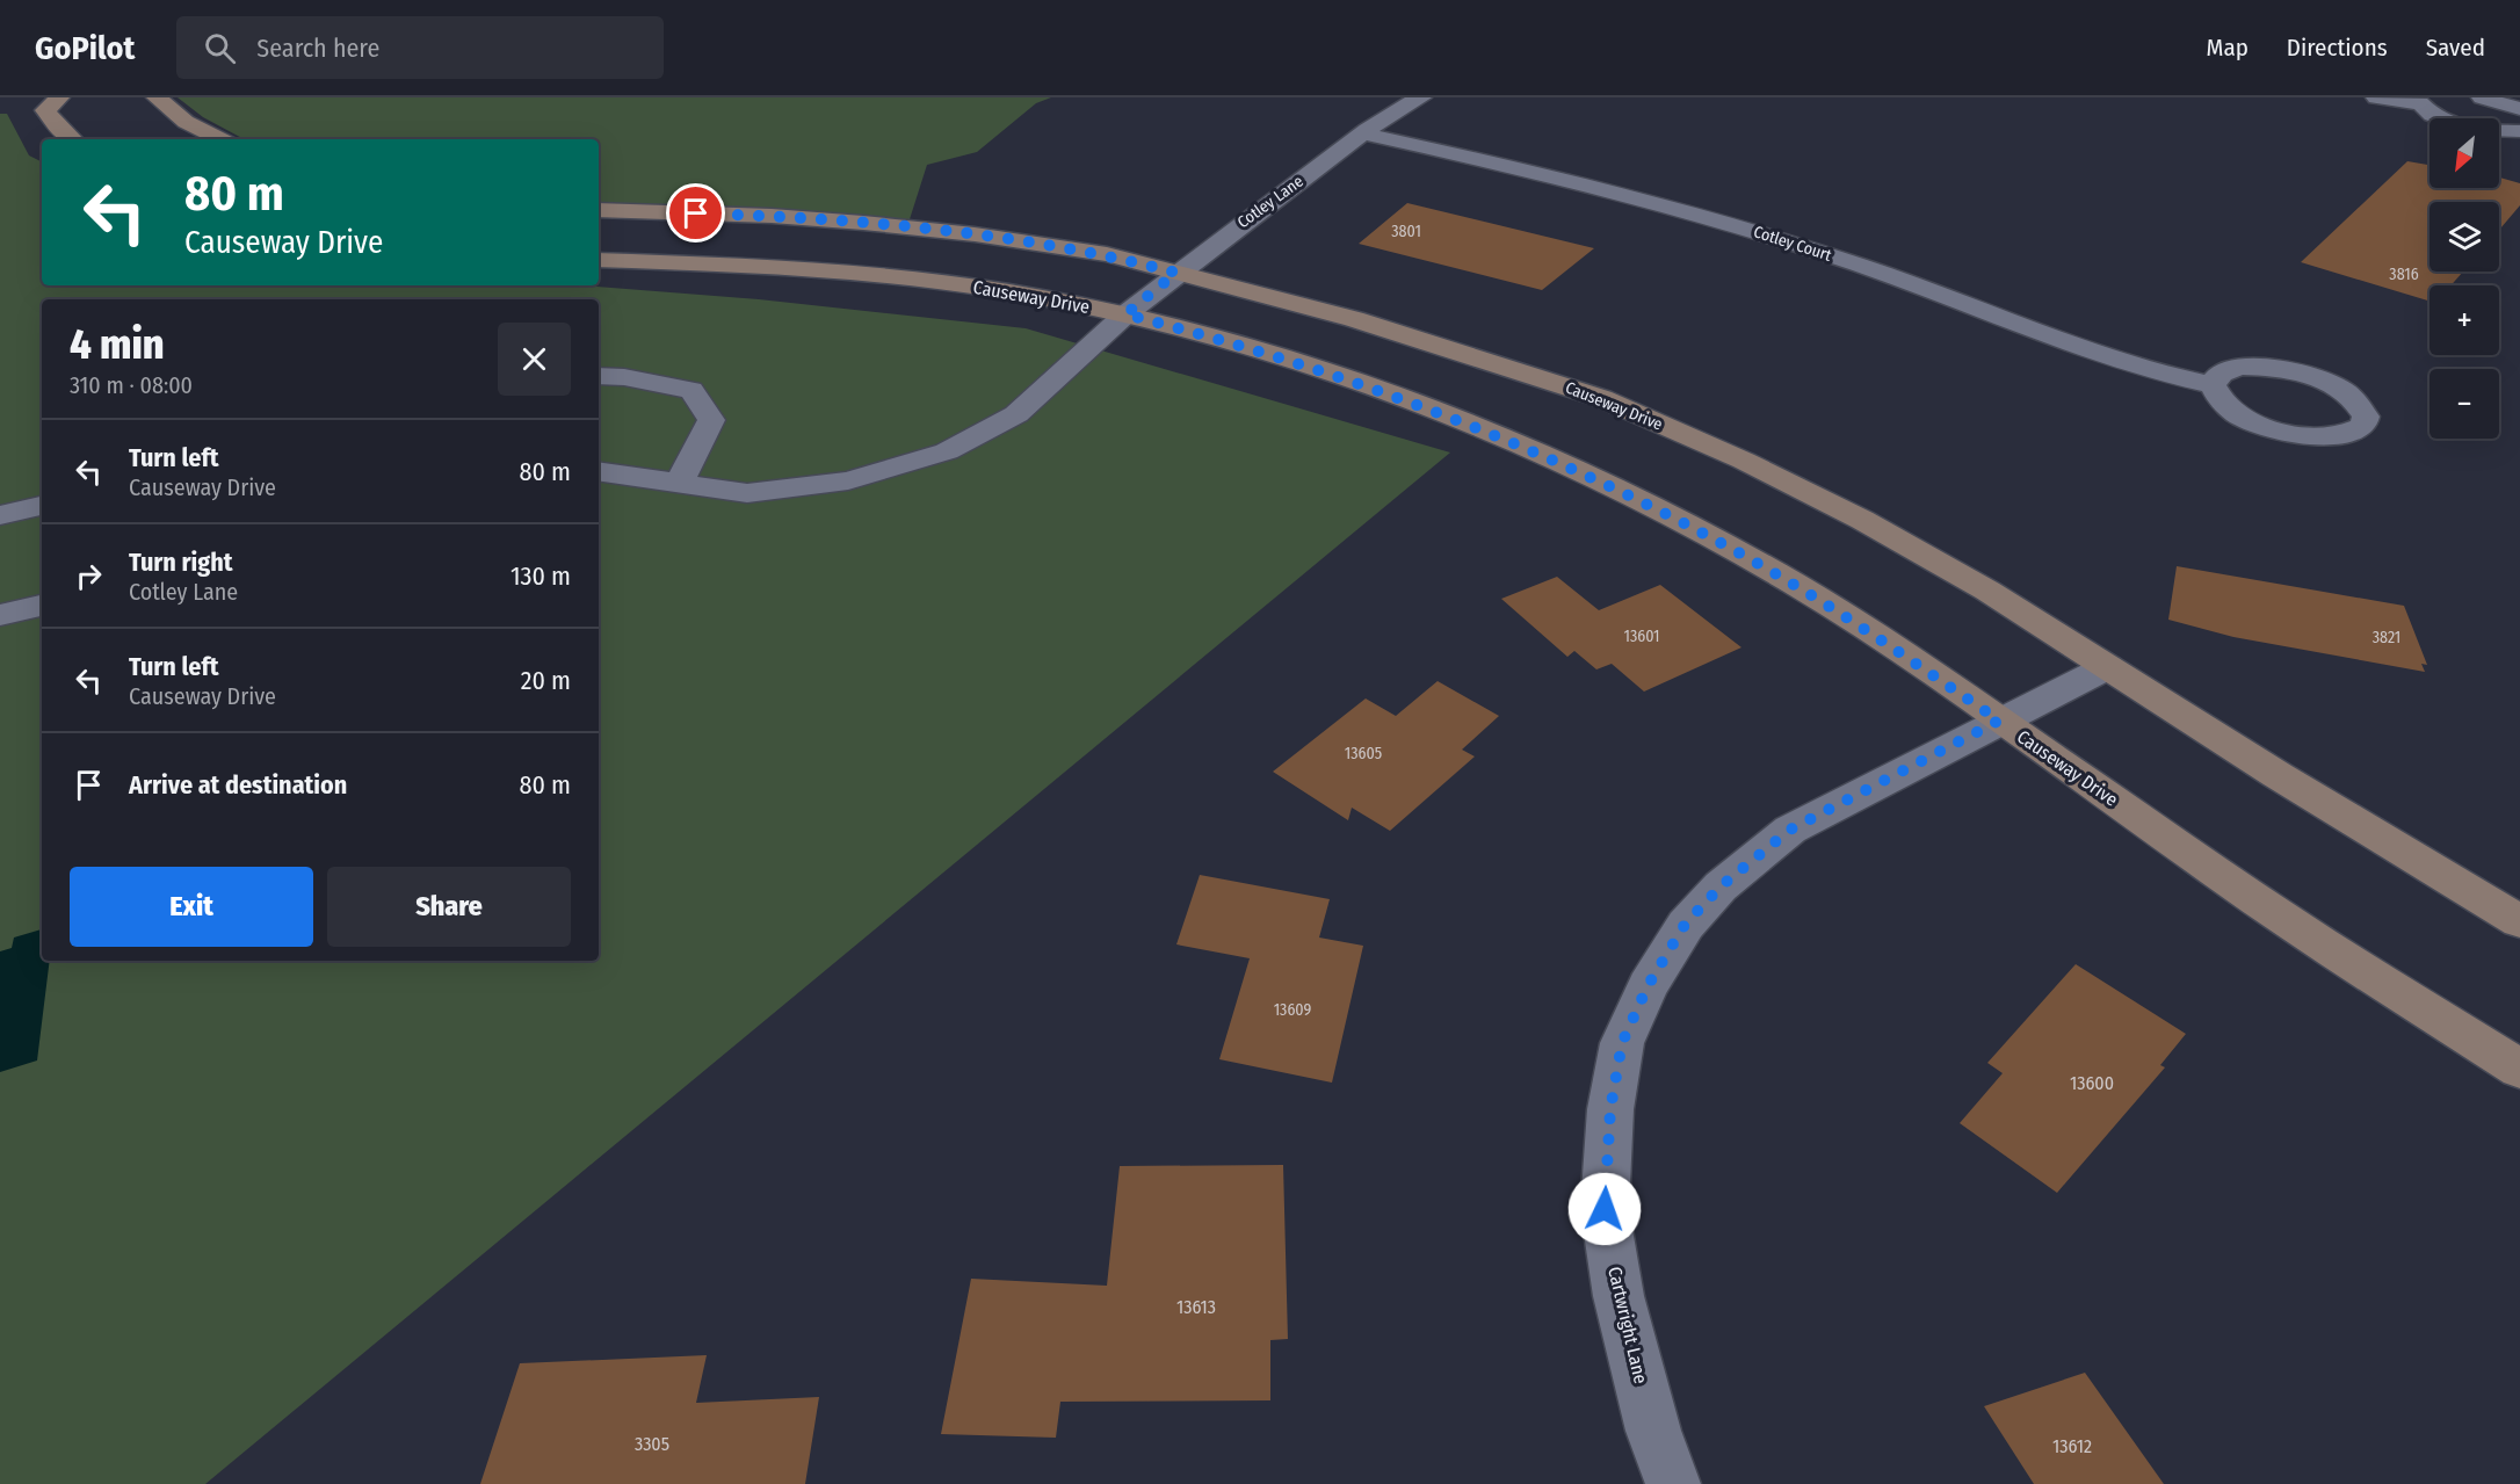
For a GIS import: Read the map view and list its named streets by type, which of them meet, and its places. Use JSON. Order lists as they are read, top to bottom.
{
  "streets": {
    "street": [
      "Cotley Lane",
      "Cotley Court",
      "Causeway Drive",
      "Cartwright Lane"
    ]
  },
  "crossings": [
    ["Cotley Lane", "Cotley Court"],
    ["Cotley Lane", "Causeway Drive"],
    ["Causeway Drive", "Cartwright Lane"]
  ],
  "house_numbers": [
    "3801",
    "3816",
    "13601",
    "3821",
    "13605",
    "13609",
    "13600",
    "13613",
    "3305",
    "13612"
  ],
  "north": "bottom left",
  "page": {
    "header": "GoPilot",
    "search": "Search here",
    "nav": ["Map", "Directions", "Saved"],
    "map_buttons": ["+", "−"],
    "turn": ["80 m", "Causeway Drive"],
    "heading": ["4 min", "310 m · 08:00"],
    "list": [
      {
        "name": "Turn left",
        "note": "Causeway Drive",
        "value": "80 m"
      },
      {
        "name": "Turn right",
        "note": "Cotley Lane",
        "value": "130 m"
      },
      {
        "name": "Turn left",
        "note": "Causeway Drive",
        "value": "20 m"
      },
      {
        "name": "Arrive at destination",
        "value": "80 m"
      }
    ],
    "buttons": ["Exit", "Share"]
  }
}
